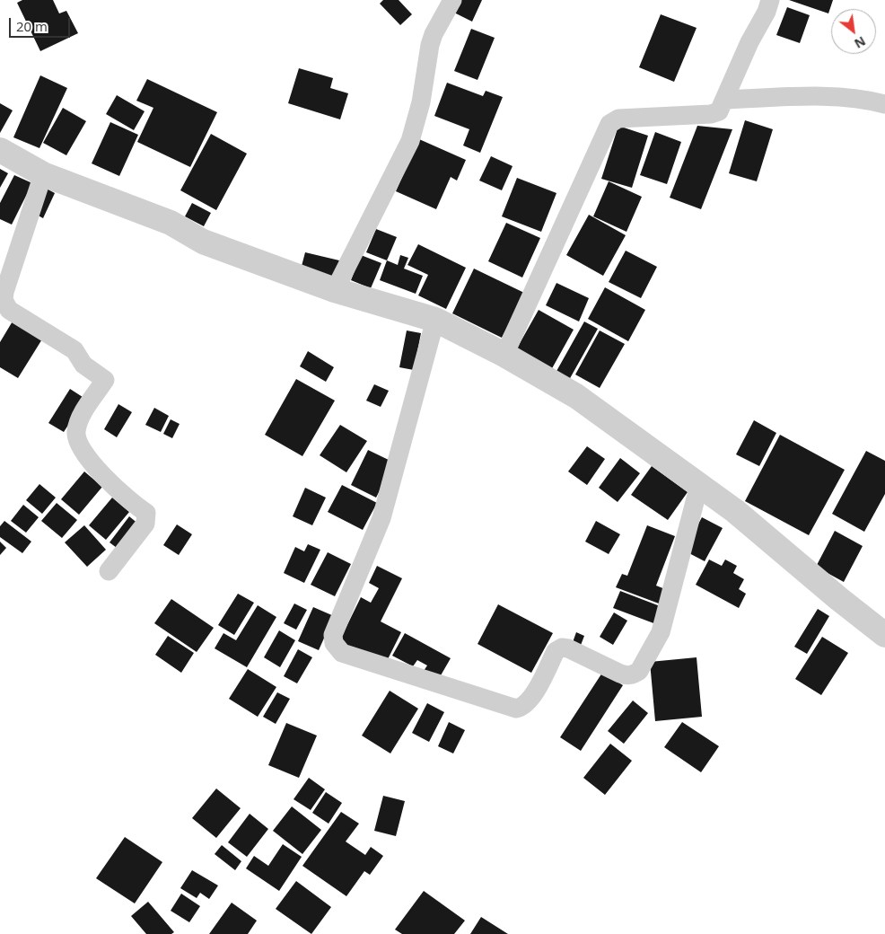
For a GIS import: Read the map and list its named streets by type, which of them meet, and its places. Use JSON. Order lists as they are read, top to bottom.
{
  "scale_bar": "20 m",
  "north": "bottom right"
}
